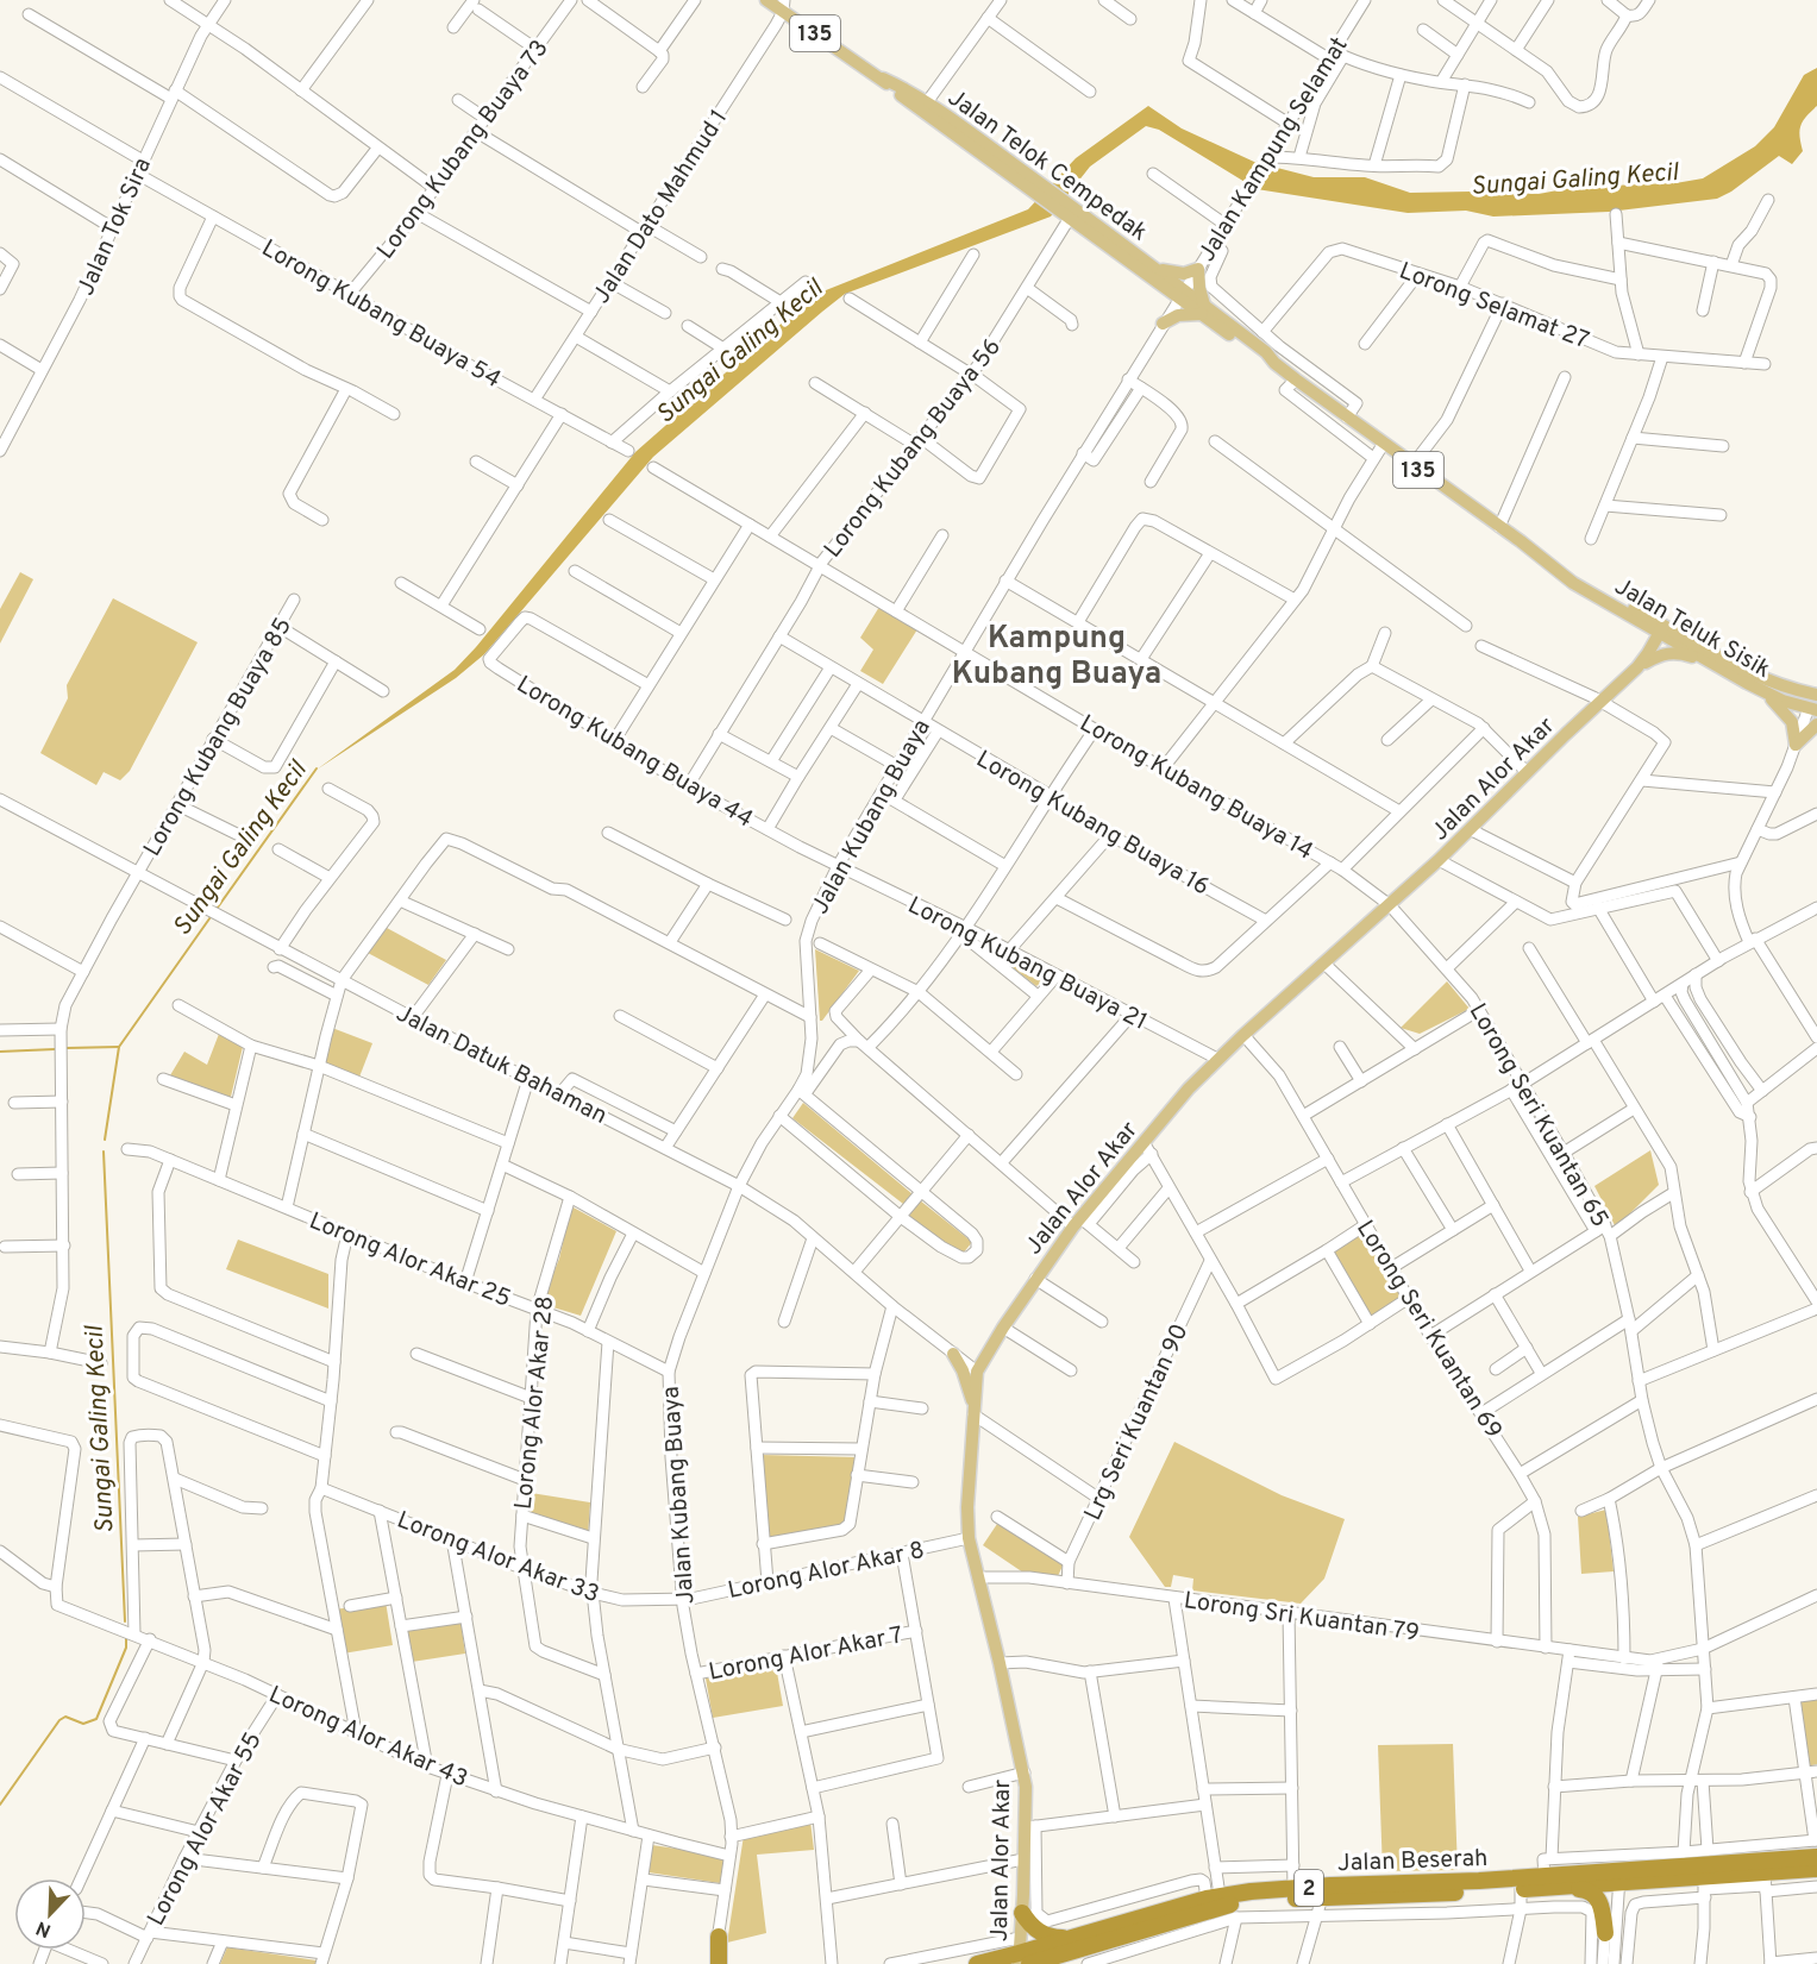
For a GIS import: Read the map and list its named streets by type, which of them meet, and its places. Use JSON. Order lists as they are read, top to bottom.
{
  "streets": {
    "highway": ["Jalan Beserah", "2"],
    "main road": [
      "135",
      "Jalan Telok Cempedak",
      "Jalan Teluk Sisik",
      "Jalan Alor Akar"
    ],
    "street": [
      "Lorong Kubang Buaya 73",
      "Jalan Kampung Selamat",
      "Jalan Dato Mahmud 1",
      "Jalan Tok Sira",
      "Lorong Selamat 27",
      "Lorong Kubang Buaya 54",
      "Lorong Kubang Buaya 56",
      "Lorong Kubang Buaya 85",
      "Lorong Kubang Buaya 44",
      "Lorong Kubang Buaya 14",
      "Jalan Kubang Buaya",
      "Lorong Kubang Buaya 16",
      "Lorong Kubang Buaya 21",
      "Jalan Datuk Bahaman",
      "Lorong Seri Kuantan 65",
      "Lorong Alor Akar 25",
      "Lorong Seri Kuantan 69",
      "Lorong Alor Akar 28",
      "Lrg Seri Kuantan 90",
      "Lorong Alor Akar 33",
      "Lorong Alor Akar 8",
      "Lorong Sri Kuantan 79",
      "Lorong Alor Akar 7",
      "Lorong Alor Akar 43",
      "Lorong Alor Akar 55"
    ]
  },
  "crossings": [
    ["Lorong Kubang Buaya 73", "Lorong Kubang Buaya 54"],
    ["Jalan Kampung Selamat", "Jalan Telok Cempedak"],
    ["Jalan Kampung Selamat", "Jalan Teluk Sisik"],
    ["Jalan Kampung Selamat", "Jalan Kubang Buaya"],
    ["Jalan Telok Cempedak", "Jalan Dato Mahmud 1"],
    ["Jalan Telok Cempedak", "Lorong Kubang Buaya 56"],
    ["Jalan Telok Cempedak", "Jalan Teluk Sisik"],
    ["Jalan Telok Cempedak", "Jalan Kubang Buaya"],
    ["Jalan Dato Mahmud 1", "Lorong Kubang Buaya 54"],
    ["Jalan Tok Sira", "Lorong Kubang Buaya 54"],
    ["Lorong Kubang Buaya 56", "Lorong Kubang Buaya 44"],
    ["Lorong Kubang Buaya 56", "Lorong Kubang Buaya 16"],
    ["Jalan Teluk Sisik", "Jalan Alor Akar"],
    ["Jalan Teluk Sisik", "Jalan Kubang Buaya"],
    ["Lorong Kubang Buaya 85", "Jalan Datuk Bahaman"],
    ["Lorong Kubang Buaya 44", "Jalan Kubang Buaya"],
    ["Lorong Kubang Buaya 44", "Lorong Kubang Buaya 21"],
    ["Jalan Alor Akar", "Lorong Kubang Buaya 14"],
    ["Jalan Alor Akar", "Lorong Kubang Buaya 21"],
    ["Jalan Alor Akar", "Jalan Datuk Bahaman"],
    ["Jalan Alor Akar", "Lorong Seri Kuantan 65"],
    ["Jalan Alor Akar", "Lorong Seri Kuantan 69"],
    ["Jalan Alor Akar", "Lorong Alor Akar 8"],
    ["Jalan Alor Akar", "Lorong Sri Kuantan 79"],
    ["Jalan Alor Akar", "Jalan Beserah"],
    ["Lorong Kubang Buaya 14", "Jalan Kubang Buaya"],
    ["Lorong Kubang Buaya 14", "Lorong Seri Kuantan 65"],
    ["Jalan Kubang Buaya", "Lorong Kubang Buaya 16"],
    ["Jalan Kubang Buaya", "Lorong Kubang Buaya 21"],
    ["Jalan Kubang Buaya", "Jalan Datuk Bahaman"],
    ["Jalan Kubang Buaya", "Lorong Alor Akar 25"],
    ["Jalan Kubang Buaya", "Lorong Alor Akar 33"],
    ["Jalan Kubang Buaya", "Lorong Alor Akar 8"],
    ["Jalan Kubang Buaya", "Lorong Alor Akar 7"],
    ["Jalan Kubang Buaya", "Lorong Alor Akar 43"],
    ["Lorong Alor Akar 25", "Lorong Alor Akar 28"],
    ["Lorong Seri Kuantan 69", "Lorong Sri Kuantan 79"],
    ["Lorong Alor Akar 28", "Lorong Alor Akar 33"],
    ["Lrg Seri Kuantan 90", "Lorong Sri Kuantan 79"],
    ["Lorong Alor Akar 33", "Lorong Alor Akar 8"],
    ["Lorong Alor Akar 43", "Lorong Alor Akar 55"]
  ],
  "districts": ["Kampung Kubang Buaya"],
  "water": ["Sungai Galing Kecil"],
  "north": "bottom left"
}
